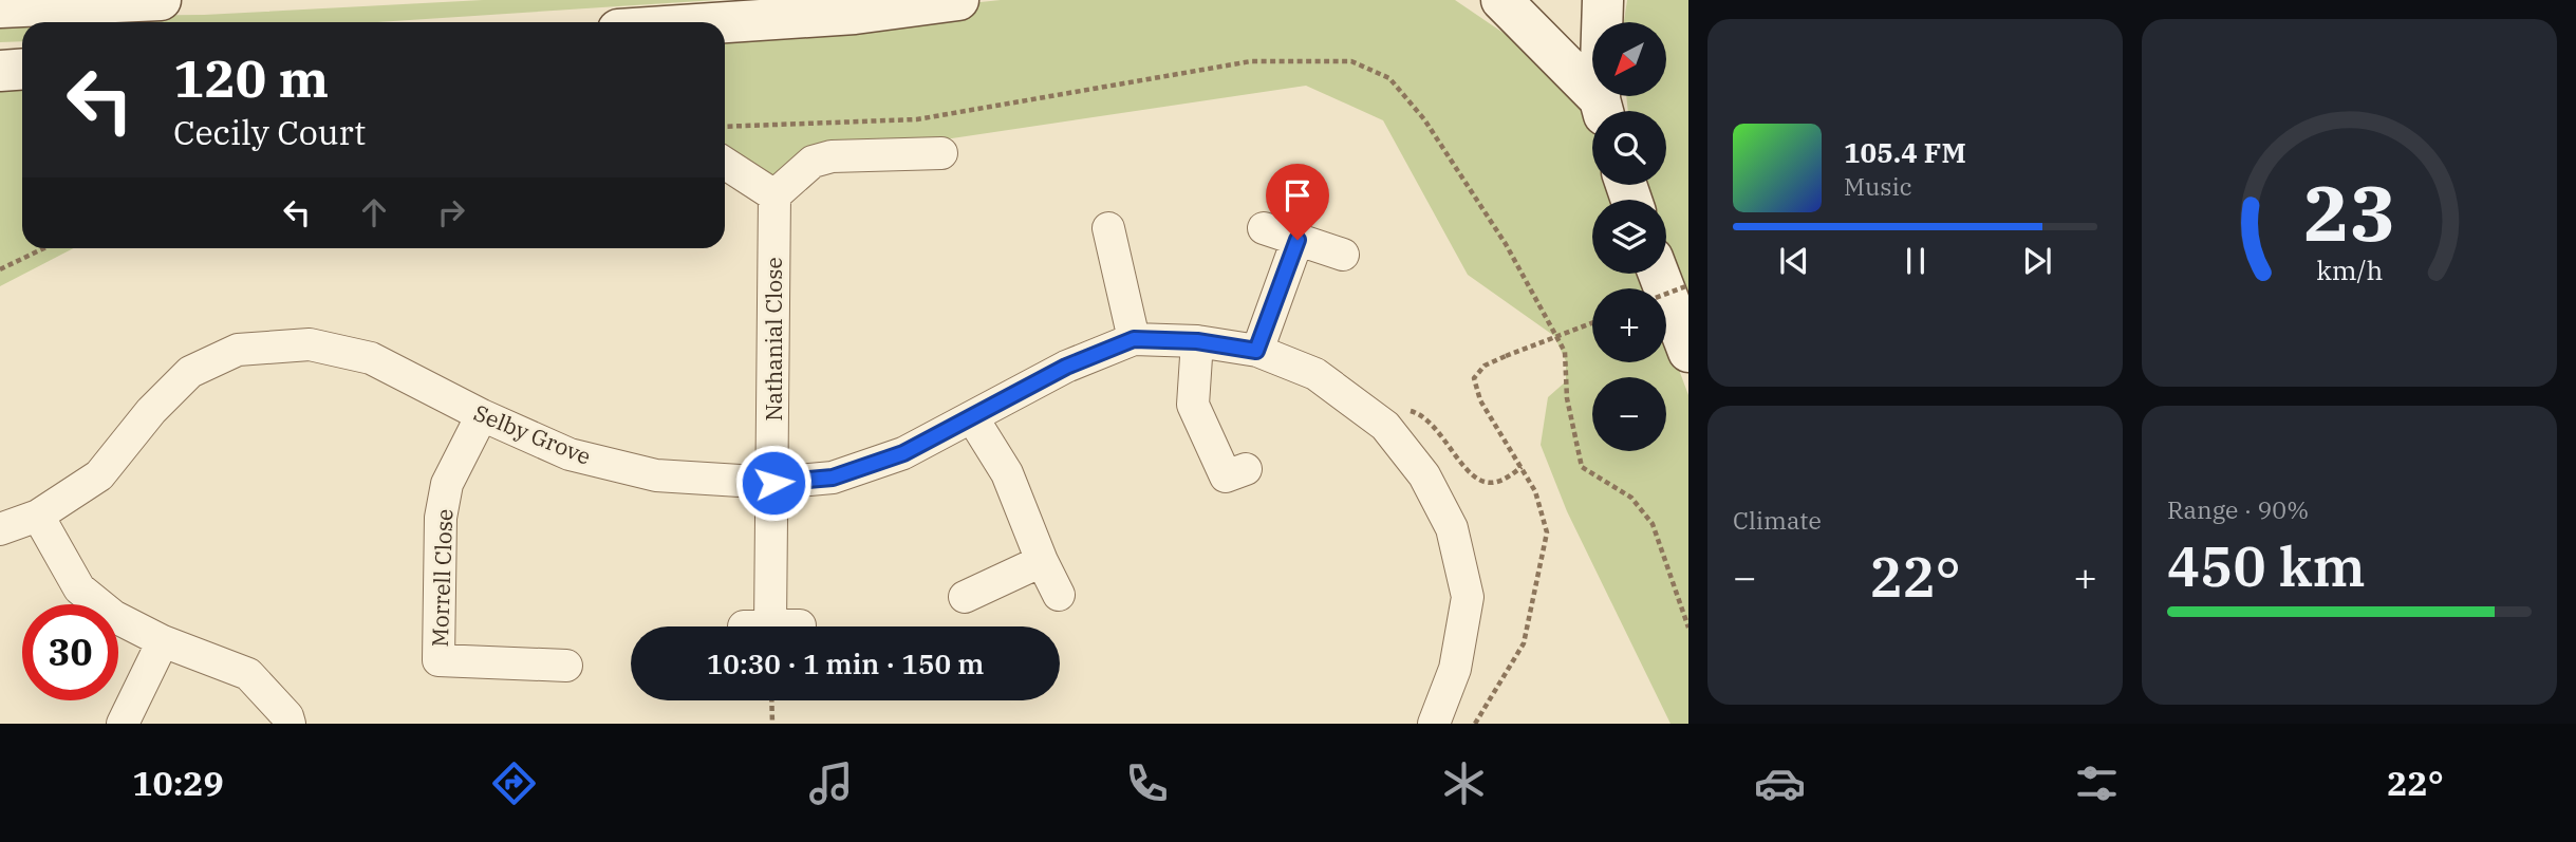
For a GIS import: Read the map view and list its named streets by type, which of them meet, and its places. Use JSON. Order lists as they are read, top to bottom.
{
  "streets": {
    "street": ["Nathanial Close", "Selby Grove", "Morrell Close"]
  },
  "crossings": [
    ["Nathanial Close", "Selby Grove"],
    ["Selby Grove", "Morrell Close"]
  ],
  "north": "bottom left",
  "page": {
    "map_buttons": ["+", "−"],
    "turn": ["120 m", "Cecily Court"],
    "song": ["105.4 FM", "Music"],
    "tile": [
      "Climate",
      ["Range · 90%", "450 km"]
    ],
    "heat": ["−", "22°", "+"],
    "limit": "30",
    "trip": "10:30 · 1 min · 150 m",
    "tabs": ["10:29", "22°"],
    "gauge": ["23", "km/h"]
  }
}
